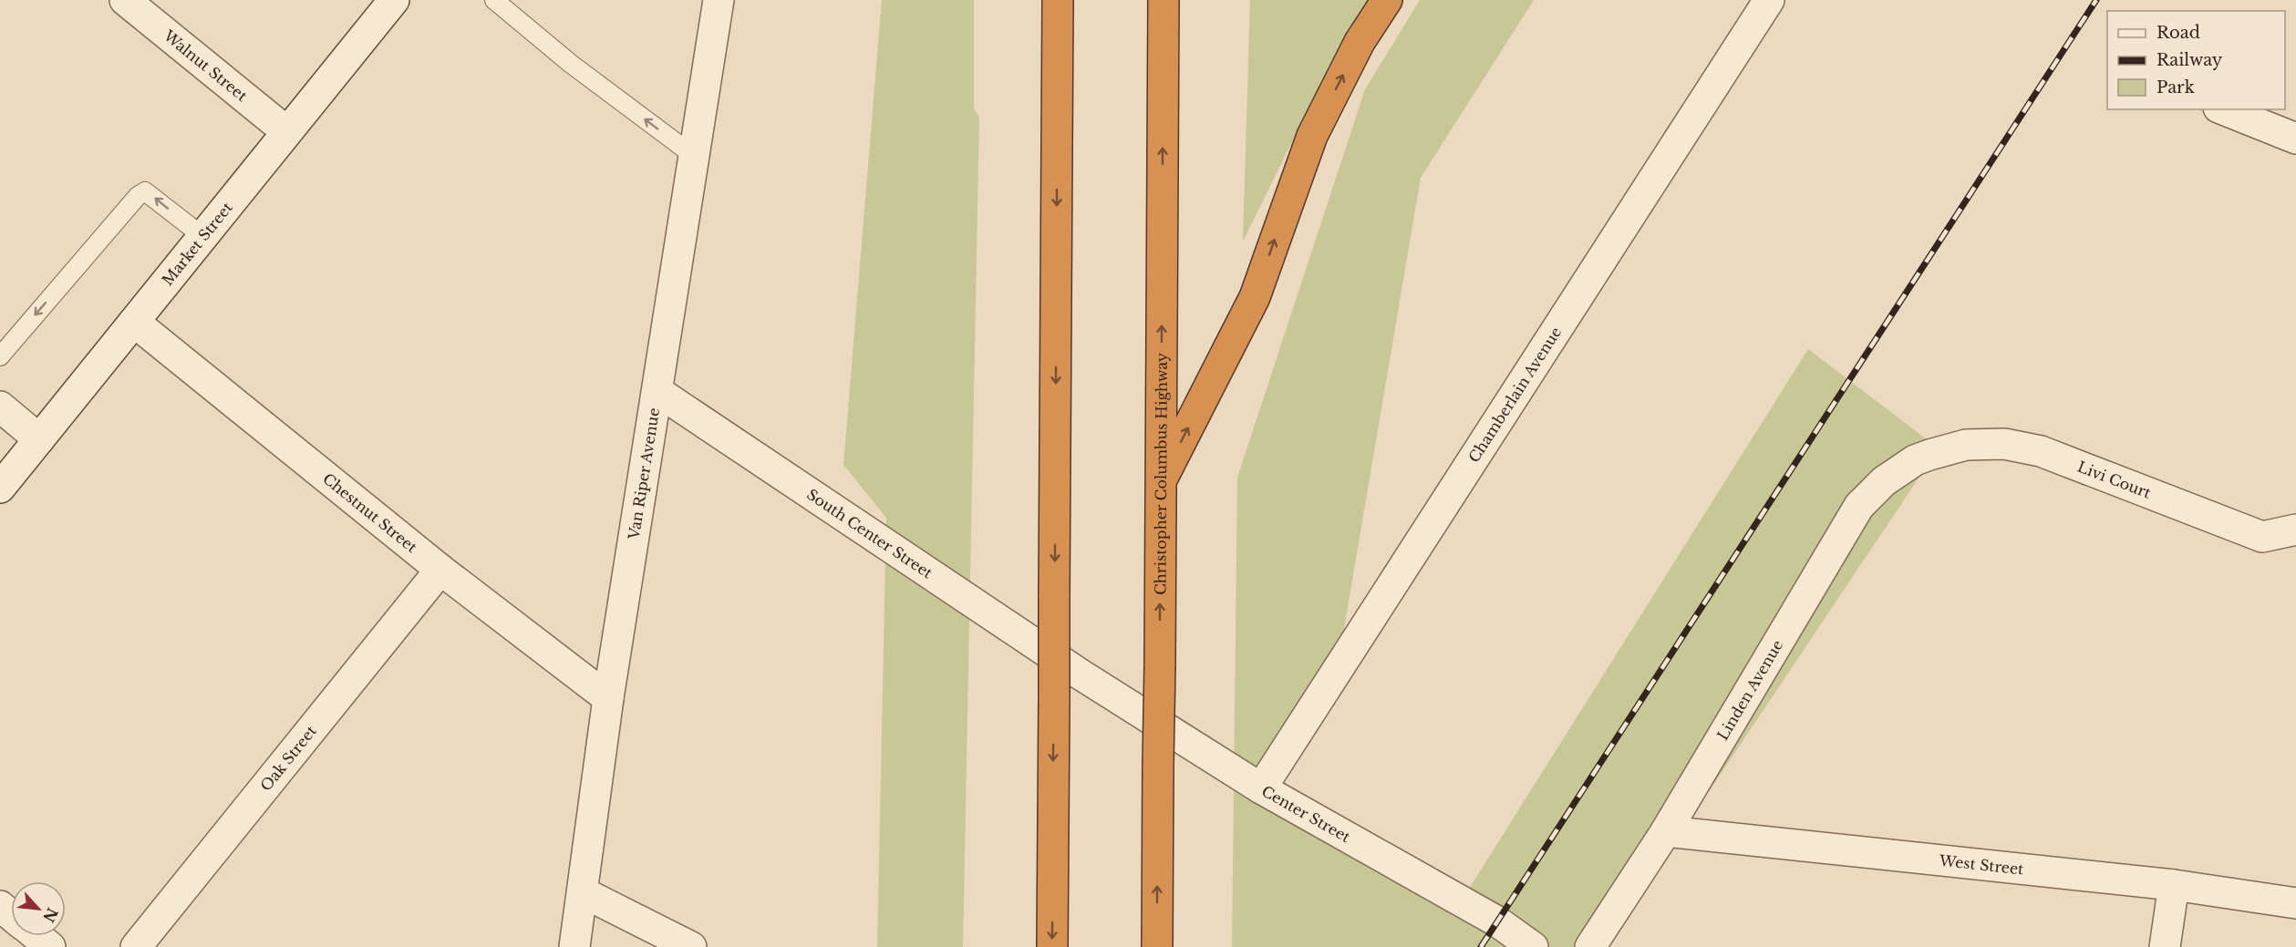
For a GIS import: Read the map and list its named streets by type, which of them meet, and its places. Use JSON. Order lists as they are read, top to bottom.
{
  "streets": {
    "highway": ["Christopher Columbus Highway"],
    "street": [
      "Walnut Street",
      "Market Street",
      "Chamberlain Avenue",
      "Van Riper Avenue",
      "Livi Court",
      "Chestnut Street",
      "South Center Street",
      "Linden Avenue",
      "Oak Street",
      "Center Street",
      "West Street"
    ]
  },
  "crossings": [
    ["Walnut Street", "Market Street"],
    ["Market Street", "Chestnut Street"],
    ["Chamberlain Avenue", "Center Street"],
    ["Van Riper Avenue", "Chestnut Street"],
    ["Van Riper Avenue", "South Center Street"],
    ["Livi Court", "Linden Avenue"],
    ["Chestnut Street", "Oak Street"],
    ["South Center Street", "Center Street"],
    ["Linden Avenue", "West Street"]
  ],
  "legend": ["Road", "Railway", "Park"],
  "north": "bottom right"
}
